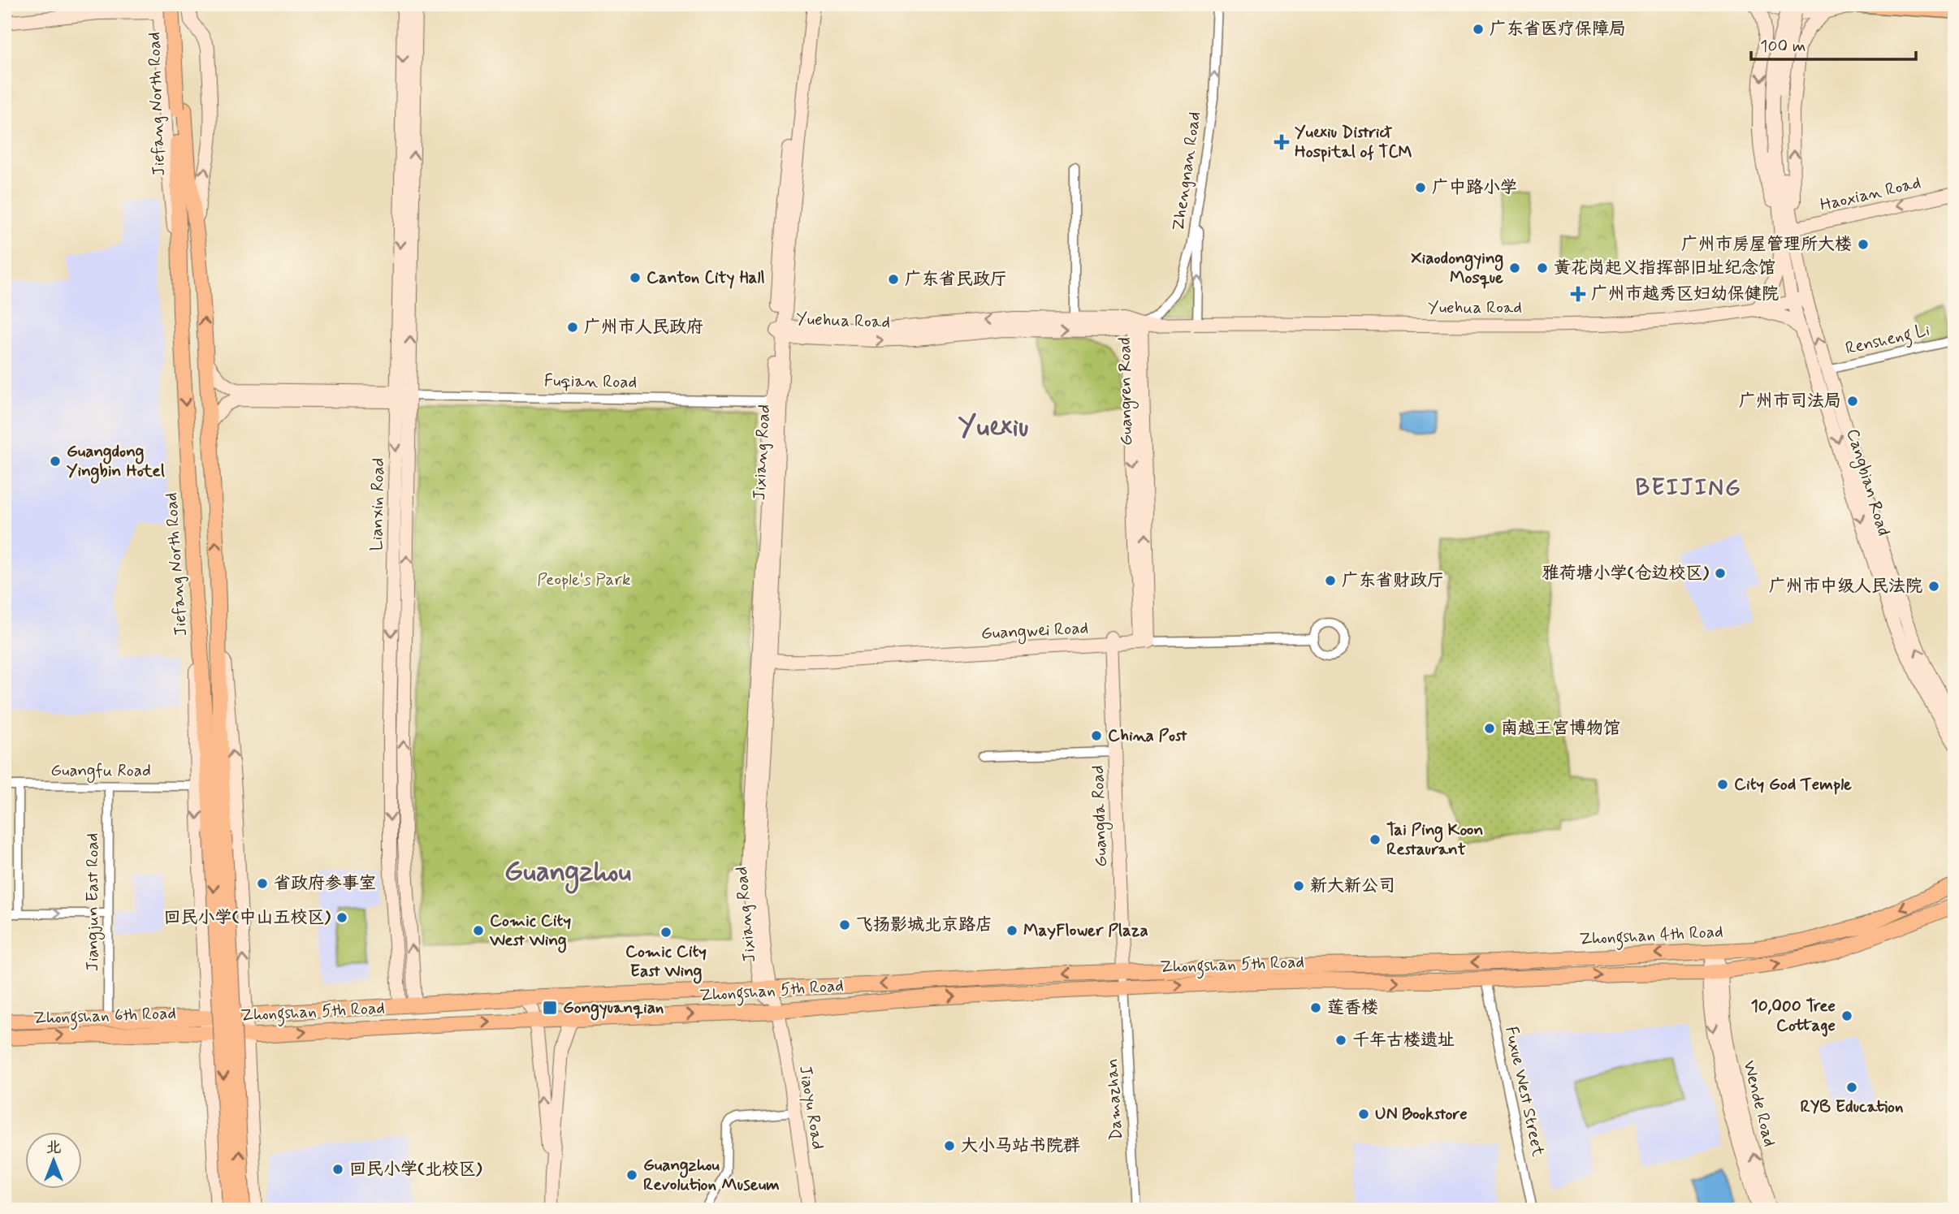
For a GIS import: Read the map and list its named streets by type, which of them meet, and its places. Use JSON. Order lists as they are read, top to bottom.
{
  "streets": {
    "main road": [
      "Jiefang North Road",
      "Zhongshan 4th Road",
      "Zhongshan 5th Road",
      "Zhongshan 6th Road"
    ],
    "street": [
      "Zhengnan Road",
      "Haoxian Road",
      "Yuehua Road",
      "Rensheng Li",
      "Fuqian Road",
      "Guangren Road",
      "Jixiang Road",
      "Cangbian Road",
      "Lianxin Road",
      "Guangwei Road",
      "Guangfu Road",
      "Guangda Road",
      "Jiangjun East Road",
      "Fuxue West Street",
      "Damazhan",
      "Wende Road",
      "Jiaoyu Road"
    ]
  },
  "crossings": [
    ["Jiefang North Road", "Fuqian Road"],
    ["Jiefang North Road", "Zhongshan 5th Road"],
    ["Jiefang North Road", "Zhongshan 6th Road"],
    ["Zhengnan Road", "Yuehua Road"],
    ["Zhengnan Road", "Guangren Road"],
    ["Haoxian Road", "Cangbian Road"],
    ["Yuehua Road", "Guangren Road"],
    ["Yuehua Road", "Jixiang Road"],
    ["Yuehua Road", "Cangbian Road"],
    ["Rensheng Li", "Cangbian Road"],
    ["Fuqian Road", "Jixiang Road"],
    ["Fuqian Road", "Lianxin Road"],
    ["Guangren Road", "Guangwei Road"],
    ["Jixiang Road", "Guangwei Road"],
    ["Jixiang Road", "Zhongshan 5th Road"],
    ["Jixiang Road", "Jiaoyu Road"],
    ["Lianxin Road", "Zhongshan 5th Road"],
    ["Guangwei Road", "Guangda Road"],
    ["Guangfu Road", "Jiangjun East Road"],
    ["Guangda Road", "Zhongshan 5th Road"],
    ["Guangda Road", "Damazhan"],
    ["Jiangjun East Road", "Zhongshan 6th Road"],
    ["Zhongshan 4th Road", "Zhongshan 5th Road"],
    ["Zhongshan 5th Road", "Zhongshan 6th Road"],
    ["Zhongshan 5th Road", "Fuxue West Street"],
    ["Zhongshan 5th Road", "Damazhan"],
    ["Zhongshan 5th Road", "Jiaoyu Road"]
  ],
  "one_way": ["Zhengnan Road", "Haoxian Road"],
  "districts": ["Yuexiu", "BEIJING", "Guangzhou"],
  "parks": ["People's Park"],
  "places": {
    "other": [
      "广东省医疗保障局",
      "广中路小学",
      "广州市房屋管理所大楼",
      "Xiaodongying Mosque",
      "黄花岗起义指挥部旧址纪念馆",
      "Canton City Hall",
      "广东省民政厅",
      "广州市人民政府",
      "广州市司法局",
      "Guangdong Yingbin Hotel",
      "雅荷塘小学(仓边校区)",
      "广东省财政厅",
      "广州市中级人民法院",
      "南越王宫博物馆",
      "China Post",
      "City God Temple",
      "Tai Ping Koon Restaurant",
      "省政府参事室",
      "新大新公司",
      "回民小学(中山五校区)",
      "飞扬影城北京路店",
      "Comic City West Wing",
      "MayFlower Plaza",
      "Comic City East Wing",
      "莲香楼",
      "10,000 Tree Cottage",
      "千年古楼遗址",
      "RYB Education",
      "UN Bookstore",
      "大小马站书院群",
      "回民小学(北校区)",
      "Guangzhou Revolution Museum"
    ],
    "health": ["Yuexiu District Hospital of TCM", "广州市越秀区妇幼保健院"],
    "transit": ["Gongyuanqian"]
  },
  "scale_bar": "100 m",
  "north": "top"
}
